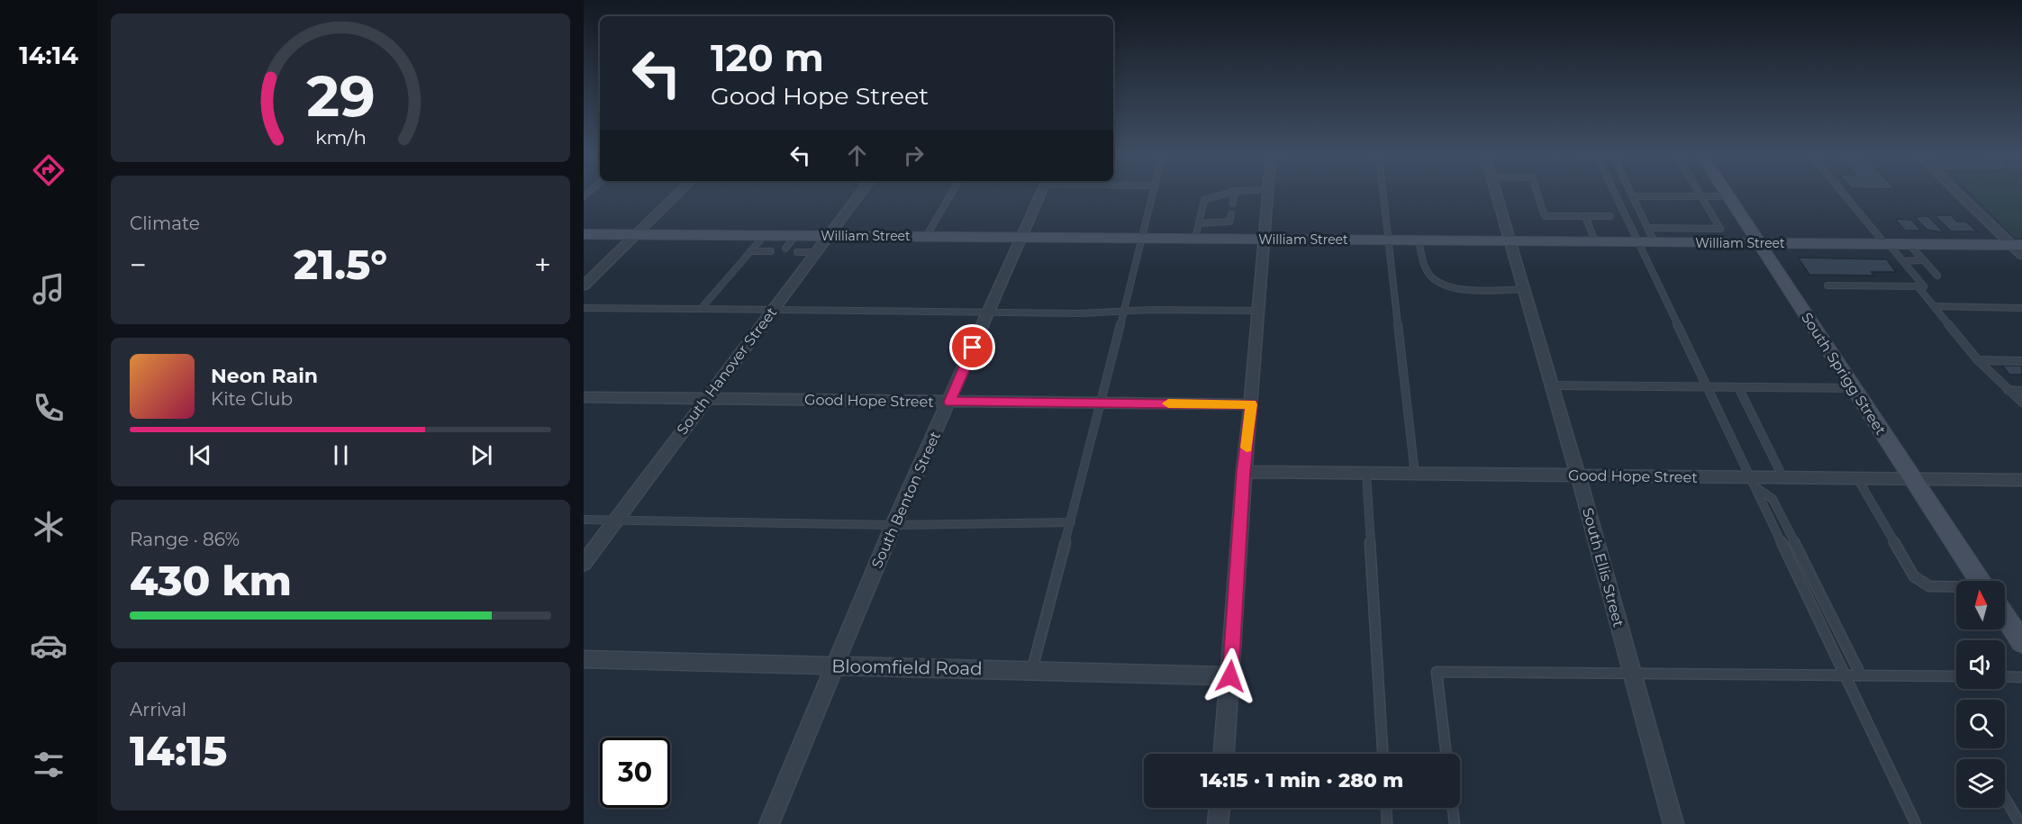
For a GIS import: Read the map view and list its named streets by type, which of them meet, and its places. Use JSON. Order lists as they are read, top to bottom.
{
  "streets": {
    "main road": ["William Street", "South Sprigg Street"],
    "street": [
      "South Hanover Street",
      "Good Hope Street",
      "South Benton Street",
      "South Ellis Street",
      "Bloomfield Road"
    ]
  },
  "crossings": [
    ["William Street", "South Hanover Street"],
    ["William Street", "South Sprigg Street"],
    ["William Street", "South Benton Street"],
    ["William Street", "South Ellis Street"],
    ["South Hanover Street", "Good Hope Street"],
    ["South Sprigg Street", "Good Hope Street"],
    ["Good Hope Street", "South Benton Street"],
    ["Good Hope Street", "South Ellis Street"],
    ["South Benton Street", "Bloomfield Road"]
  ],
  "north": "top",
  "page": {
    "tabs": "14:14",
    "turn": ["120 m", "Good Hope Street"],
    "tile": [
      "Climate",
      ["Range · 86%", "430 km"],
      ["Arrival", "14:15"]
    ],
    "heat": ["−", "21.5°", "+"],
    "song": ["Neon Rain", "Kite Club"],
    "limit": "30",
    "trip": "14:15 · 1 min · 280 m",
    "gauge": ["29", "km/h"]
  }
}
